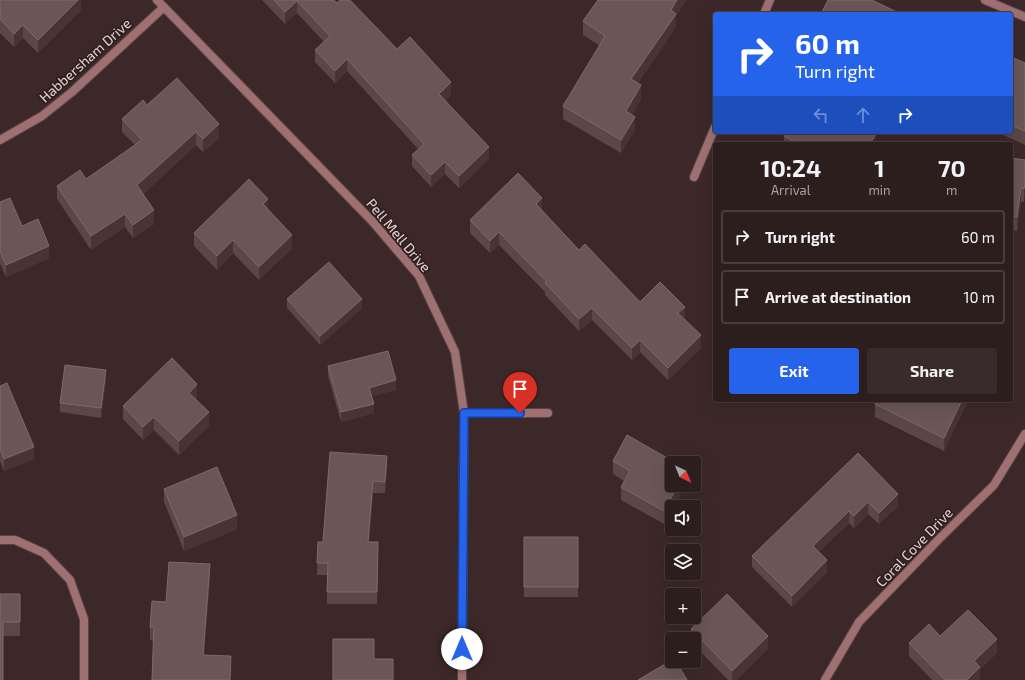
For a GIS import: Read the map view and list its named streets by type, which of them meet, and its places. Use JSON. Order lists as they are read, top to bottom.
{
  "streets": {
    "street": ["Habbersham Drive", "Pell Mell Drive", "Coral Cove Drive"]
  },
  "crossings": [
    ["Habbersham Drive", "Pell Mell Drive"]
  ],
  "north": "bottom right",
  "page": {
    "turn": ["60 m", "Turn right"],
    "eta": [
      "10:24",
      "Arrival",
      "1",
      "min",
      "70",
      "m"
    ],
    "list": [
      {
        "name": "Turn right",
        "value": "60 m"
      },
      {
        "name": "Arrive at destination",
        "value": "10 m"
      }
    ],
    "buttons": ["Exit", "Share"],
    "map_buttons": ["+", "−"]
  }
}
